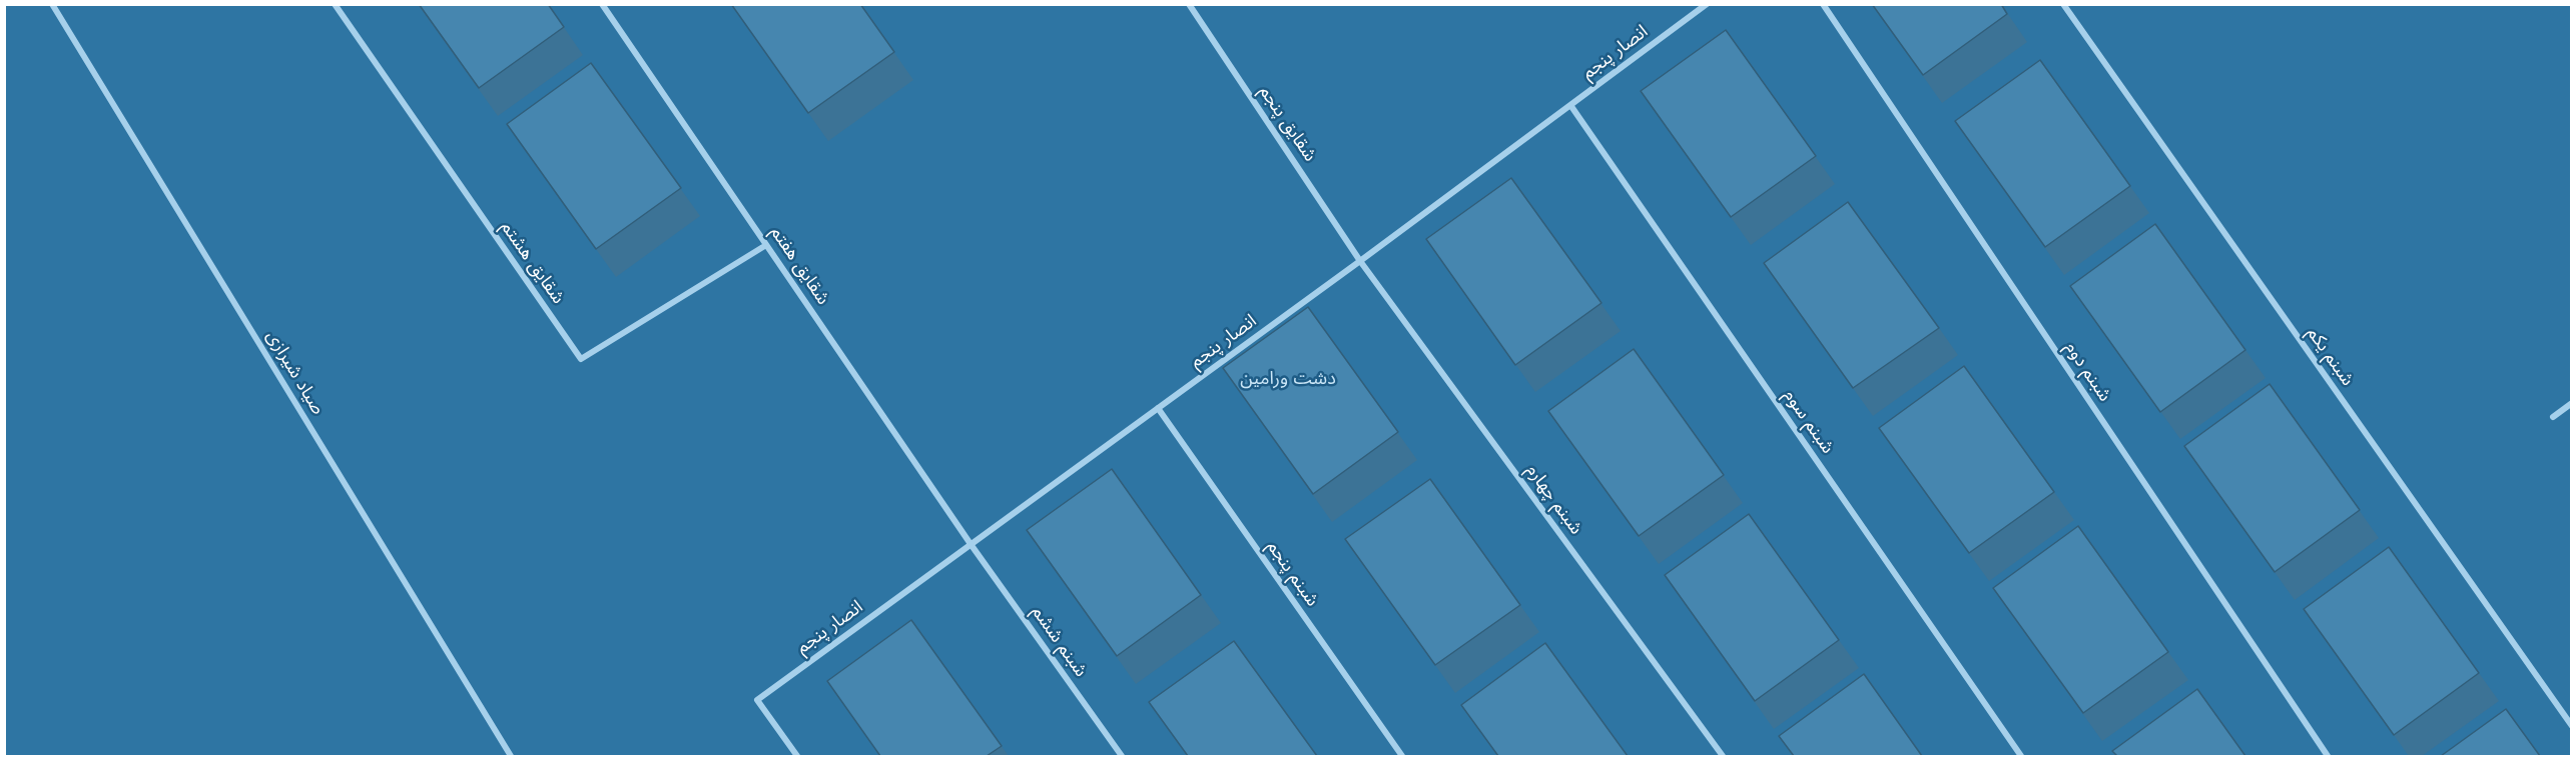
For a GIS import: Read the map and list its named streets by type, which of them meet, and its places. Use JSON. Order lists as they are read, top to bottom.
{
  "streets": {
    "street": [
      "انصار پنجم",
      "شقایق پنجم",
      "شقایق هشتم",
      "شقایق هفتم",
      "شبنم یکم",
      "شبنم دوم",
      "صیاد شیرازی",
      "شبنم سوم",
      "شبنم چهارم",
      "شبنم پنجم",
      "شبنم ششم"
    ]
  },
  "crossings": [
    ["انصار پنجم", "شقایق پنجم"],
    ["انصار پنجم", "شقایق هفتم"],
    ["انصار پنجم", "شبنم سوم"],
    ["انصار پنجم", "شبنم چهارم"],
    ["انصار پنجم", "شبنم پنجم"],
    ["انصار پنجم", "شبنم ششم"],
    ["شقایق پنجم", "شبنم چهارم"],
    ["شقایق هشتم", "شقایق هفتم"],
    ["شقایق هفتم", "شبنم ششم"]
  ],
  "parks": ["دشت ورامین"]
}
